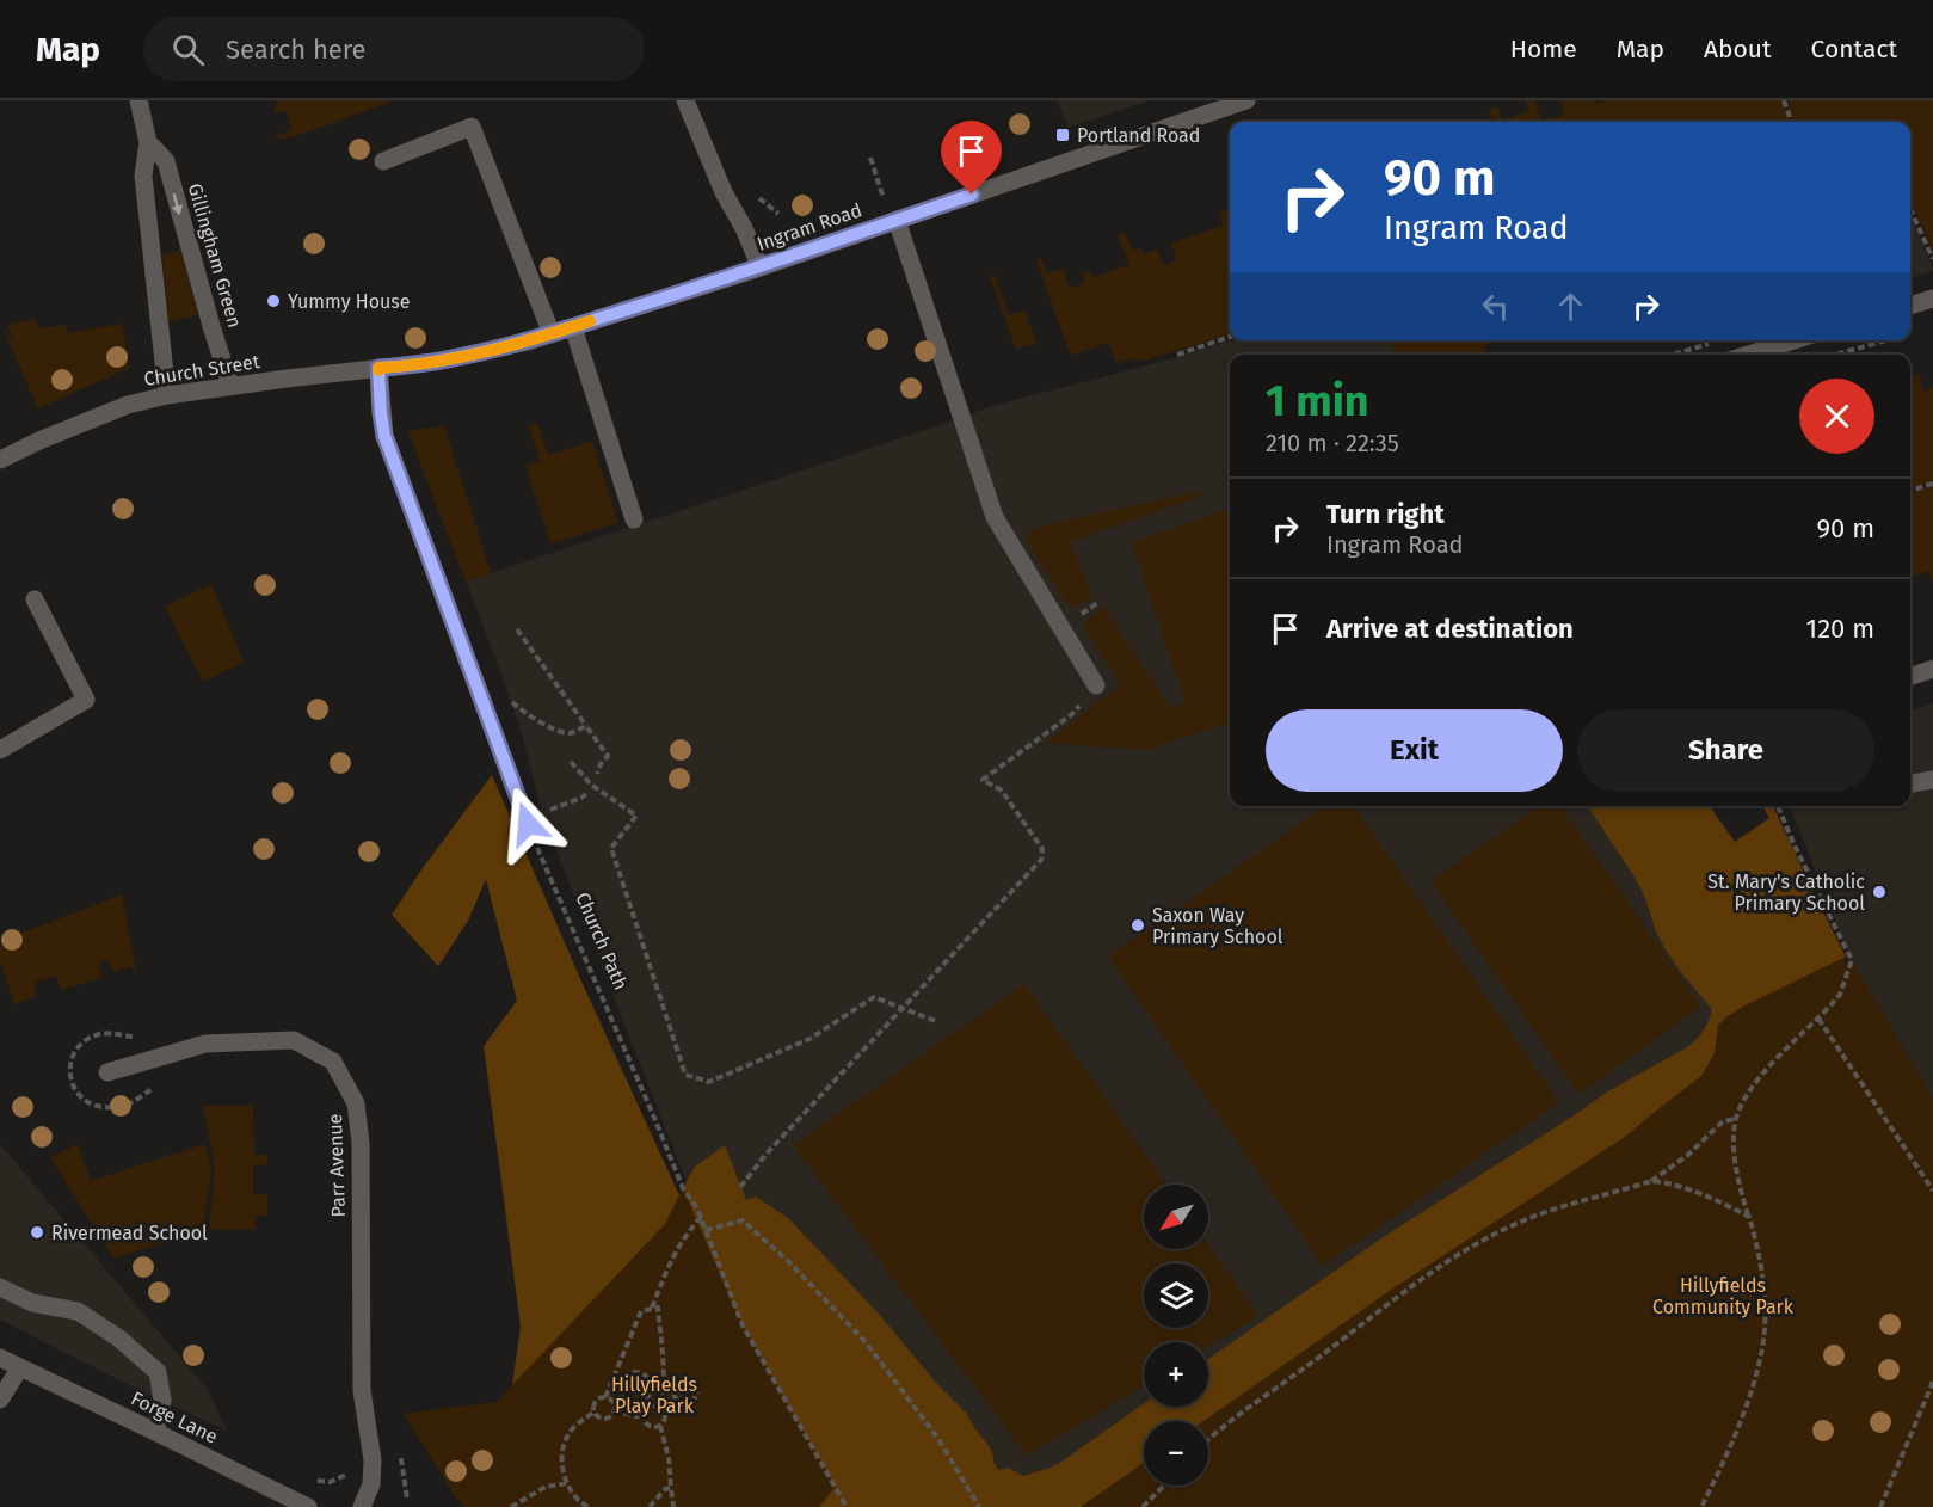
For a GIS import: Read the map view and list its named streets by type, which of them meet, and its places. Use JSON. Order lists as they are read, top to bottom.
{
  "streets": {
    "street": [
      "Ingram Road",
      "Gillingham Green",
      "Church Street",
      "Parr Avenue",
      "Forge Lane"
    ],
    "path": ["Church Path"]
  },
  "crossings": [
    ["Ingram Road", "Church Street"],
    ["Gillingham Green", "Church Street"]
  ],
  "parks": ["Hillyfields Community Park", "Hillyfields Play Park"],
  "places": {
    "transit": ["Portland Road"],
    "other": [
      "Yummy House",
      "St. Mary's Catholic Primary School",
      "Saxon Way Primary School",
      "Rivermead School"
    ]
  },
  "north": "bottom left",
  "page": {
    "header": "Map",
    "search": "Search here",
    "nav": [
      "Home",
      "Map",
      "About",
      "Contact"
    ],
    "turn": ["90 m", "Ingram Road"],
    "heading": ["1 min", "210 m · 22:35"],
    "list": [
      {
        "name": "Turn right",
        "note": "Ingram Road",
        "value": "90 m"
      },
      {
        "name": "Arrive at destination",
        "value": "120 m"
      }
    ],
    "buttons": ["Exit", "Share"],
    "map_buttons": ["+", "−"]
  }
}
